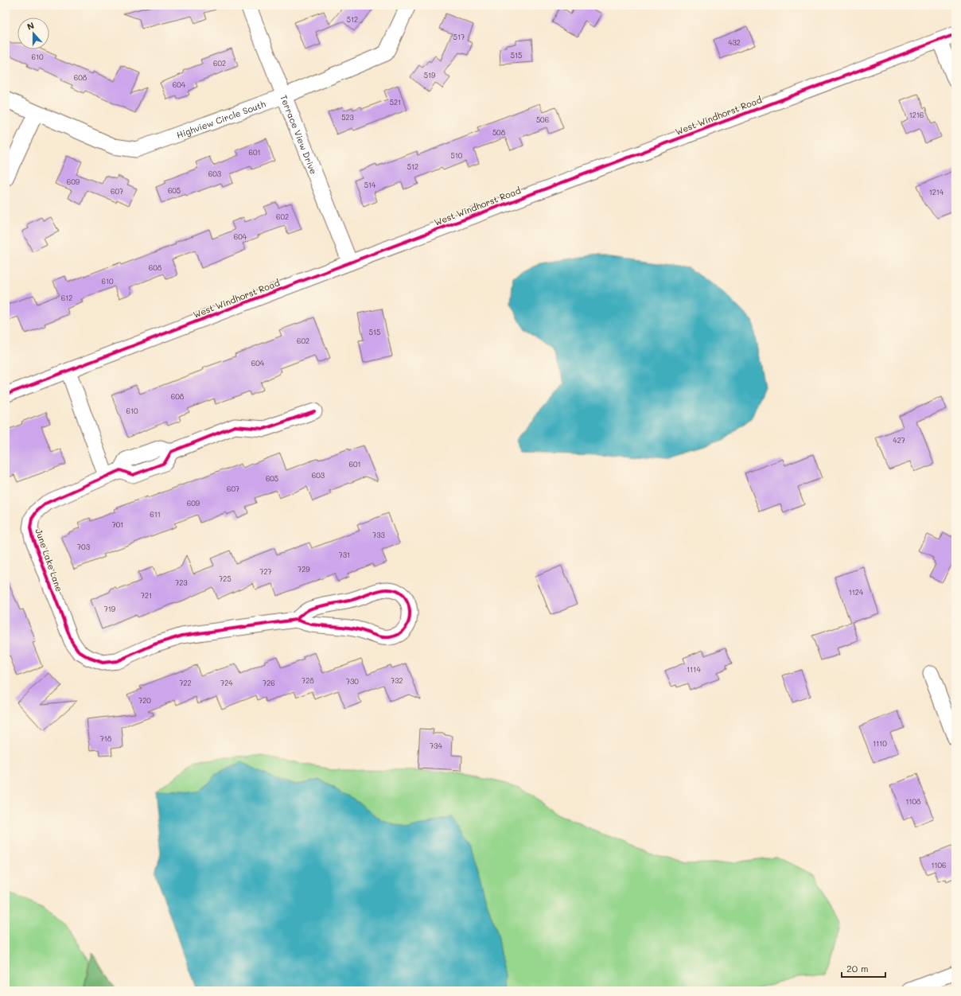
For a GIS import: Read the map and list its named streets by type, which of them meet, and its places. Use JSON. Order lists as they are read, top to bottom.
{
  "streets": {
    "street": [
      "West Windhorst Road",
      "Highview Circle South",
      "Terrace View Drive",
      "June Lake Lane"
    ]
  },
  "crossings": [
    ["West Windhorst Road", "Terrace View Drive"],
    ["Highview Circle South", "Terrace View Drive"]
  ],
  "house_numbers": [
    "512",
    "517",
    "432",
    "515",
    "610",
    "602",
    "519",
    "608",
    "604",
    "521",
    "1216",
    "523",
    "506",
    "508",
    "601",
    "510",
    "512",
    "603",
    "609",
    "514",
    "605",
    "607",
    "1214",
    "602",
    "604",
    "608",
    "610",
    "612",
    "515",
    "602",
    "604",
    "608",
    "610",
    "427",
    "601",
    "603",
    "605",
    "607",
    "609",
    "611",
    "701",
    "733",
    "703",
    "731",
    "729",
    "727",
    "725",
    "723",
    "1124",
    "721",
    "719",
    "1114",
    "728",
    "732",
    "730",
    "722",
    "724",
    "726",
    "720",
    "718",
    "1110",
    "734",
    "1108",
    "1106"
  ],
  "scale_bar": "20 m",
  "north": "top"
}
